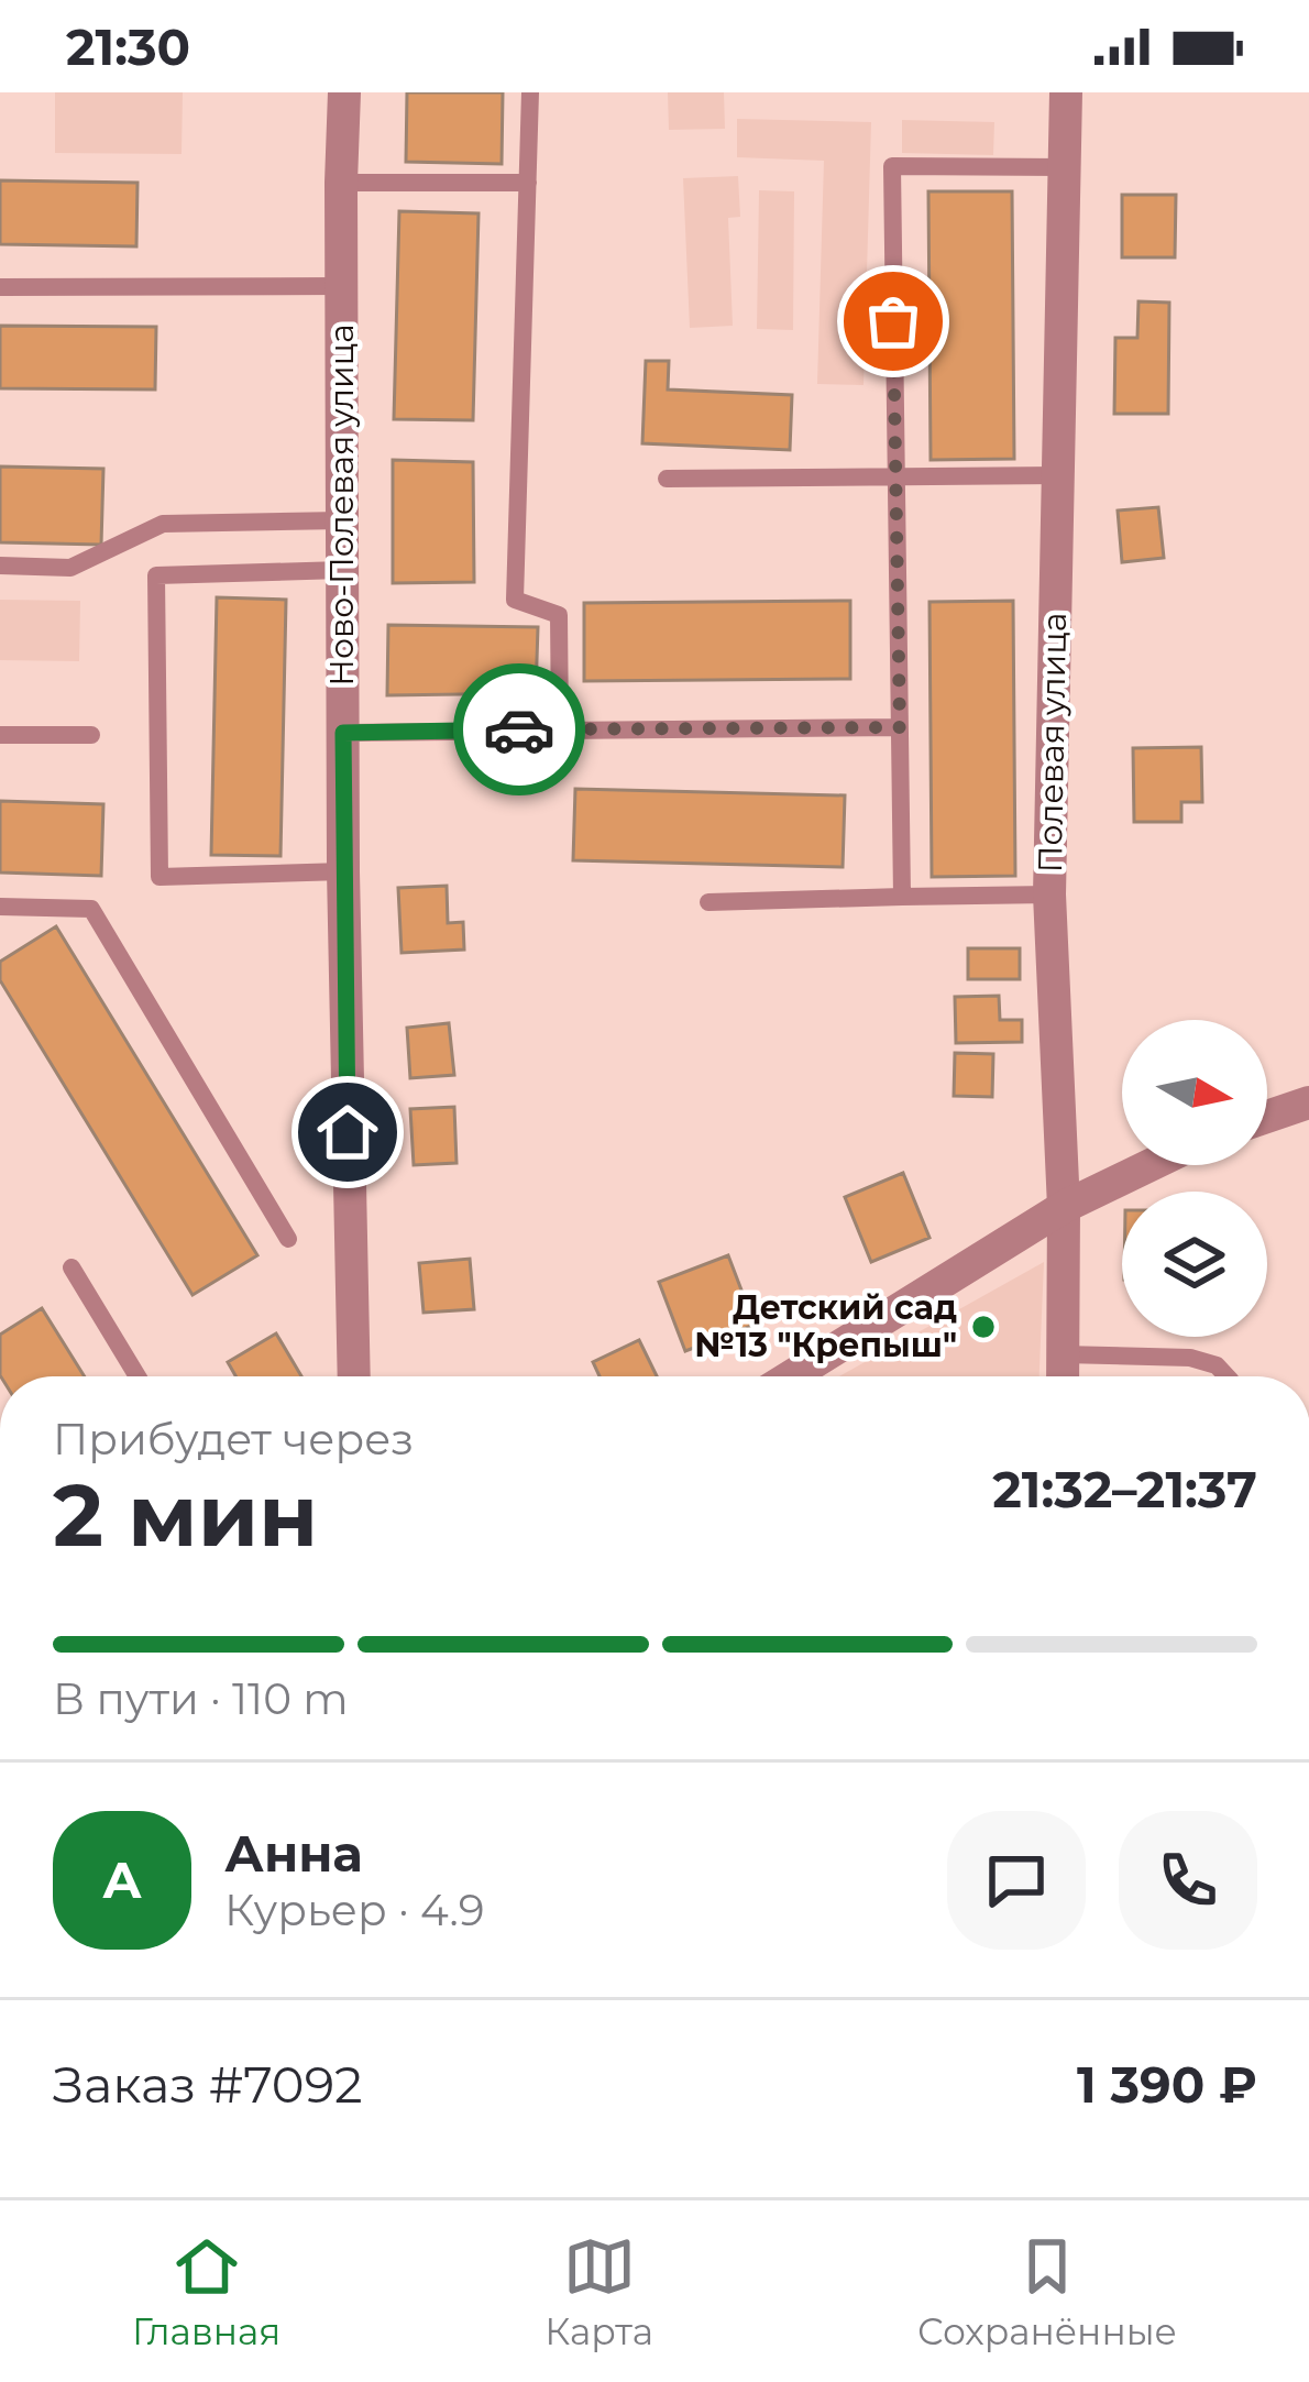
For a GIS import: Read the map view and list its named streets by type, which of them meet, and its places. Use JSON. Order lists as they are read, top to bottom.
{
  "streets": {
    "street": ["Ново-Полевая улица", "Полевая улица"]
  },
  "places": ["Детский сад №13 \"Крепыш\""],
  "north": "right",
  "page": {
    "status": "21:30",
    "heading": ["2 мин", "Прибудет через", "21:32–21:37"],
    "panel": [
      "Анна",
      "Курьер · 4.9",
      "Заказ #7092",
      "1 390 ₽"
    ],
    "bar": "В пути · 110 m",
    "round": "А",
    "tabs": ["Главная", "Карта", "Сохранённые"]
  }
}
